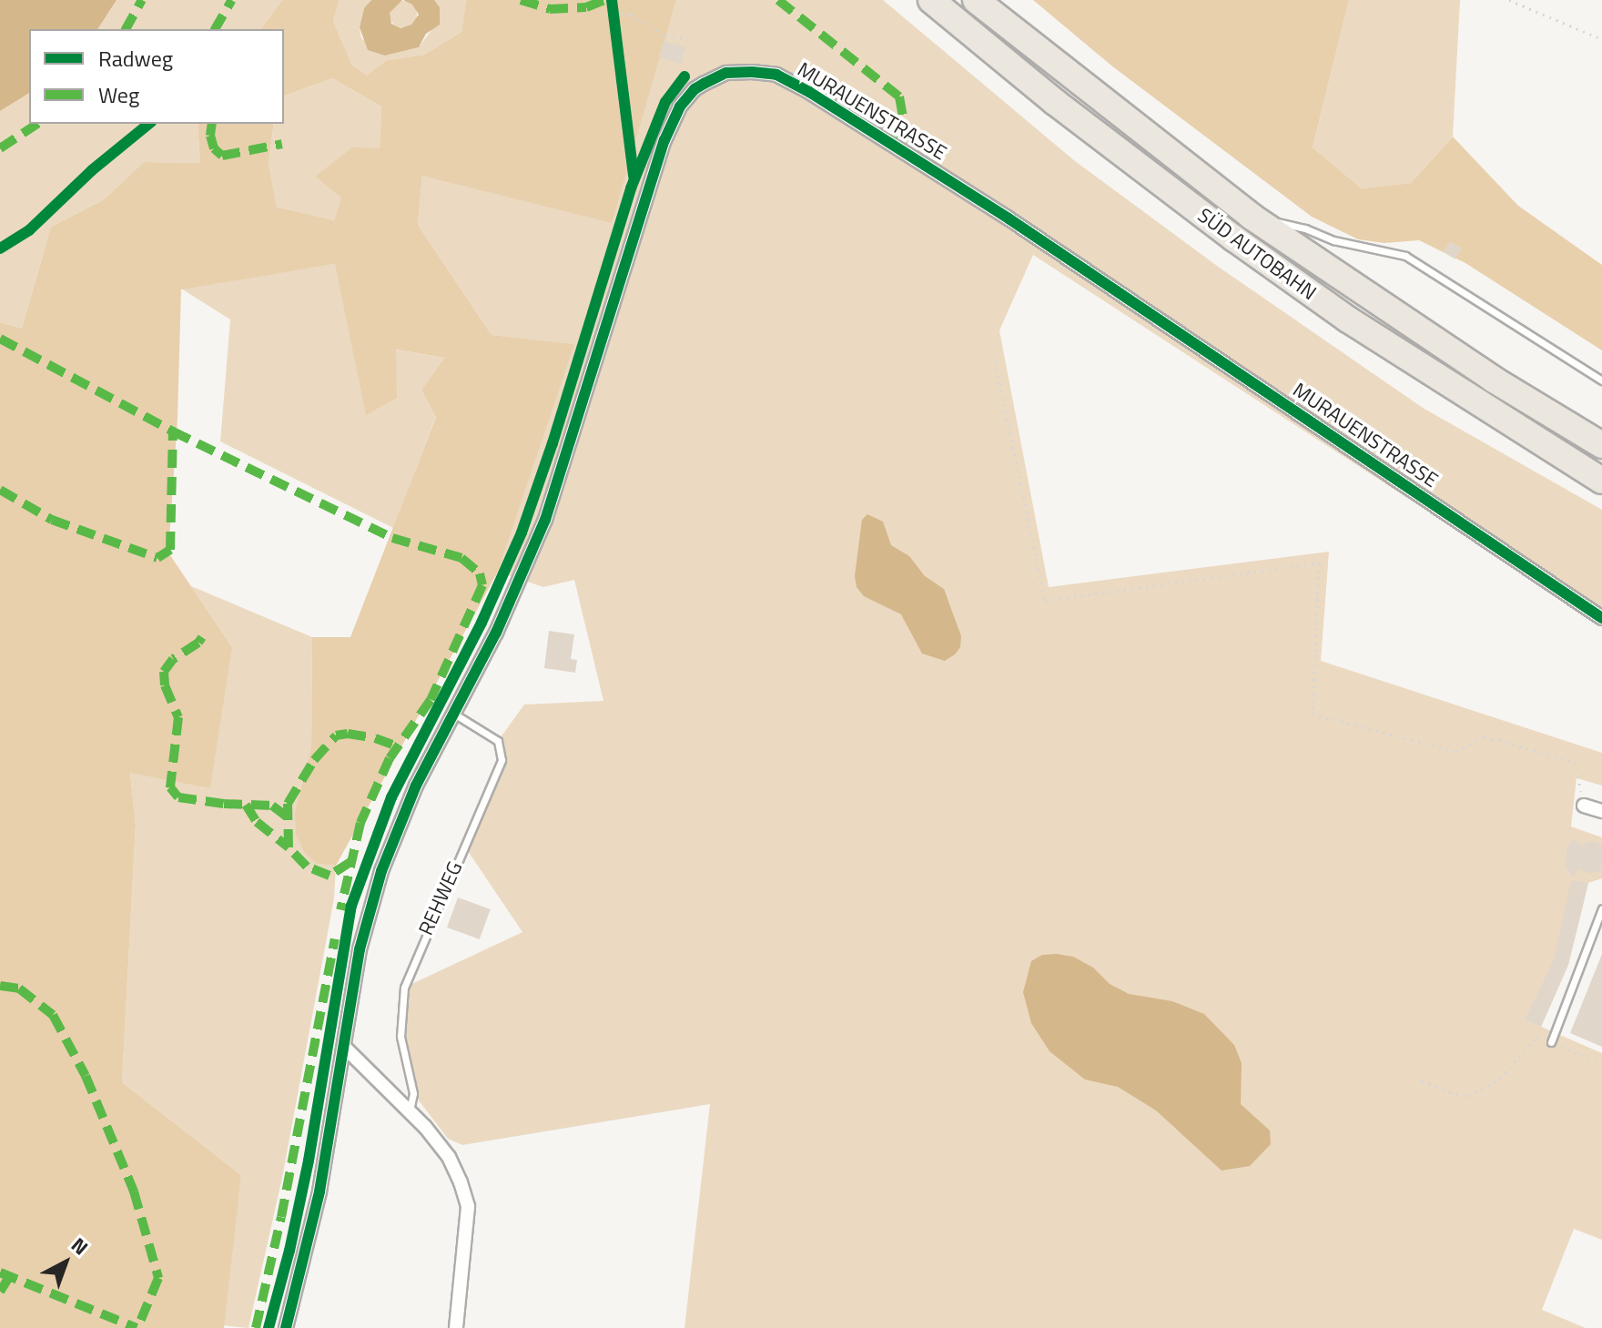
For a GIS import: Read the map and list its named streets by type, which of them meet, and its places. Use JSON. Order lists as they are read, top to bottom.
{
  "streets": {
    "highway": ["SÜD AUTOBAHN"],
    "street": ["MURAUENSTRASSE"],
    "lane": ["REHWEG"]
  },
  "crossings": [
    ["MURAUENSTRASSE", "REHWEG"]
  ],
  "legend": ["Radweg", "Weg"],
  "north": "top right"
}
